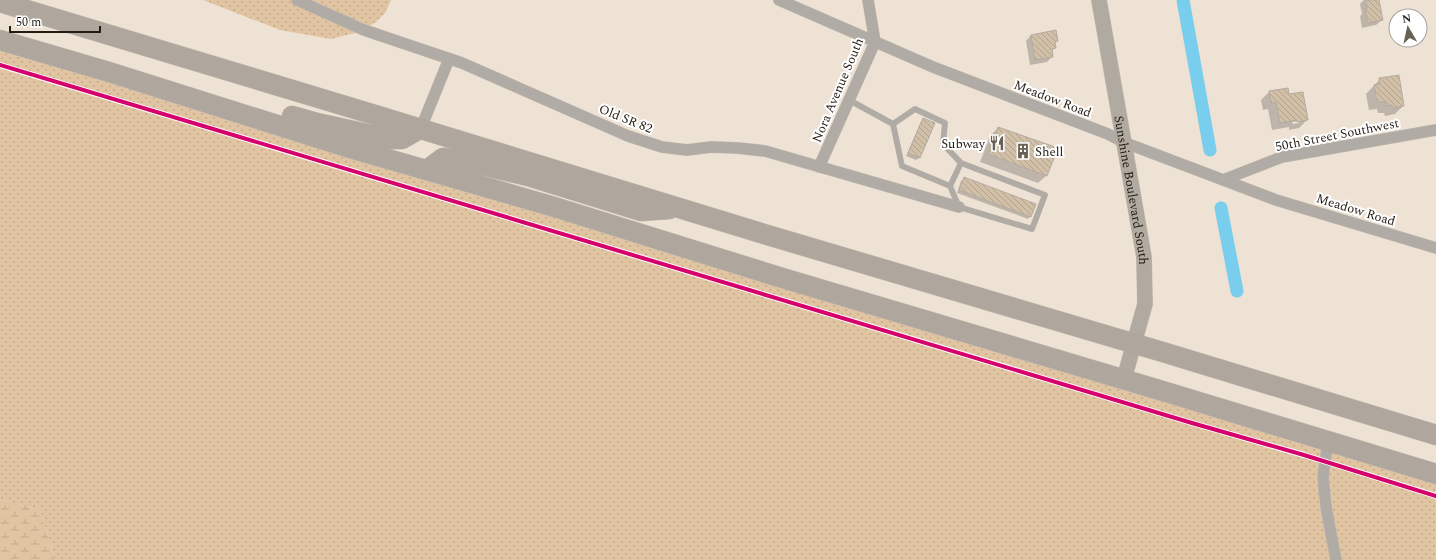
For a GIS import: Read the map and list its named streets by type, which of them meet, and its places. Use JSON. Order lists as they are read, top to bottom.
{
  "streets": {
    "street": [
      "Nora Avenue South",
      "Meadow Road",
      "Old SR 82",
      "50th Street Southwest",
      "Sunshine Boulevard South"
    ]
  },
  "crossings": [
    ["Nora Avenue South", "Meadow Road"],
    ["Nora Avenue South", "Old SR 82"],
    ["Meadow Road", "50th Street Southwest"],
    ["Meadow Road", "Sunshine Boulevard South"]
  ],
  "places": {
    "restaurant": ["Subway"],
    "building": ["Shell"]
  },
  "scale_bar": "50 m",
  "north": "top"
}
